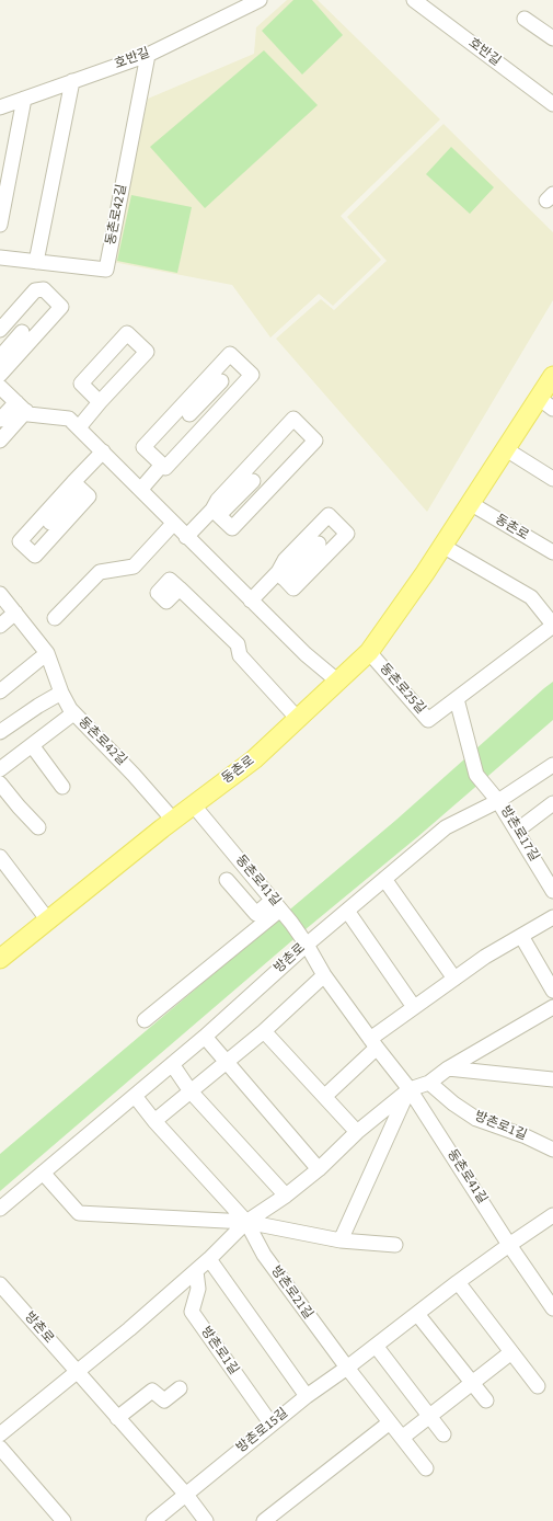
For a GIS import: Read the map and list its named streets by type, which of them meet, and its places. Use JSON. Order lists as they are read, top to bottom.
{
  "streets": {
    "main road": ["동촌로"],
    "street": [
      "호반길",
      "동촌로42길",
      "동촌로25길",
      "방촌로17길",
      "동촌로41길",
      "방촌로",
      "방촌로1길",
      "방촌로21길",
      "방촌로15길"
    ]
  },
  "crossings": [
    ["호반길", "동촌로42길"],
    ["동촌로42길", "동촌로"],
    ["동촌로", "동촌로25길"],
    ["동촌로", "동촌로41길"],
    ["방촌로17길", "방촌로"],
    ["동촌로41길", "방촌로"],
    ["동촌로41길", "방촌로15길"],
    ["방촌로", "방촌로21길"],
    ["방촌로1길", "방촌로15길"],
    ["방촌로21길", "방촌로15길"]
  ]
}
